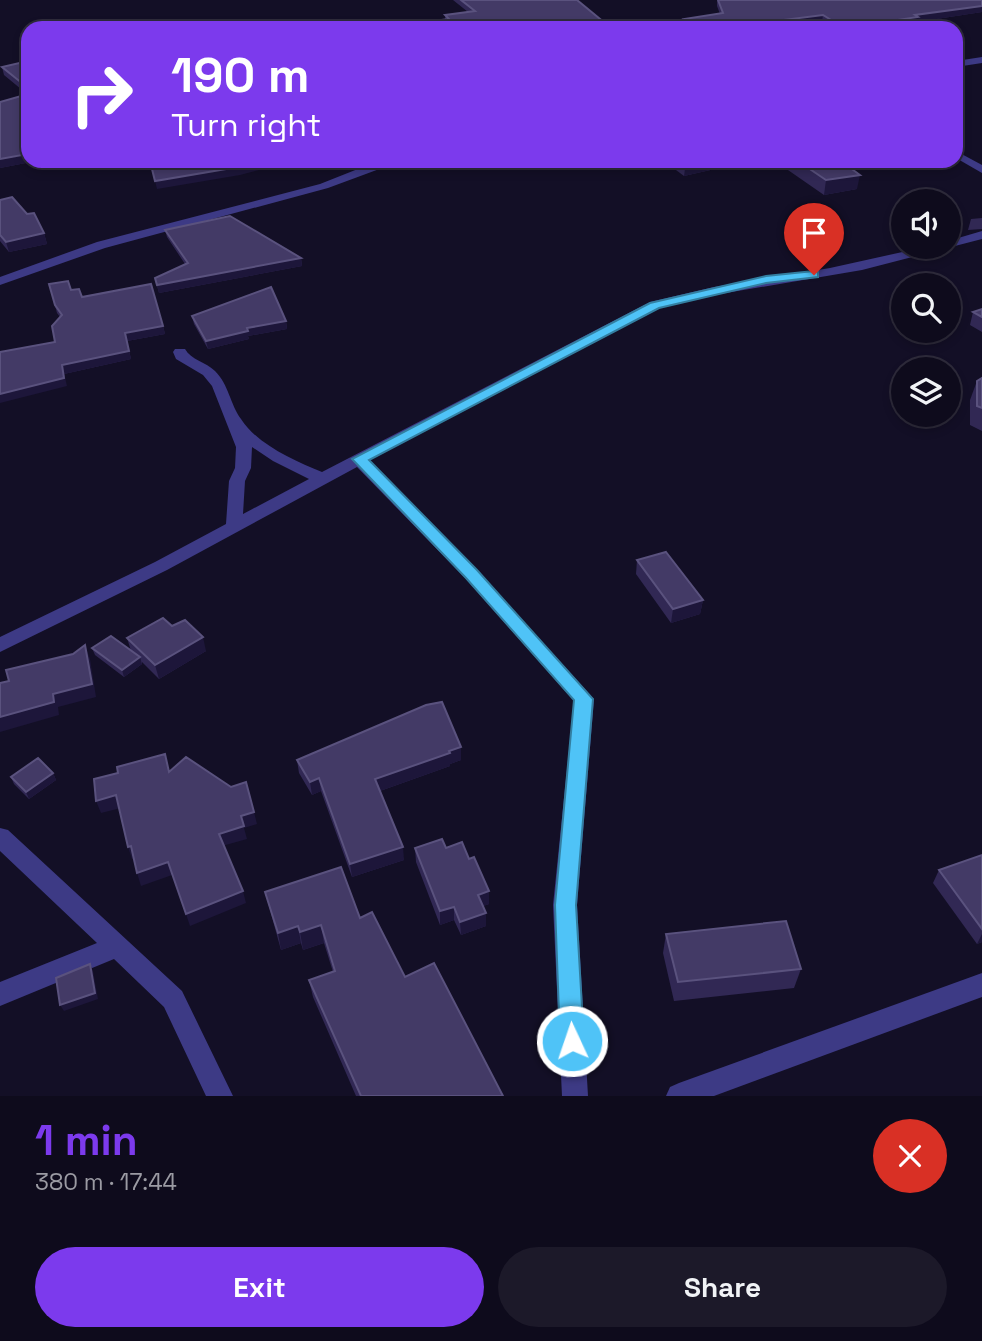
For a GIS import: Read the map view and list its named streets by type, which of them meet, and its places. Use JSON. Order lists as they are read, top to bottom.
{
  "page": {
    "turn": ["190 m", "Turn right"],
    "heading": ["1 min", "380 m · 17:44"],
    "buttons": ["Exit", "Share"]
  }
}
